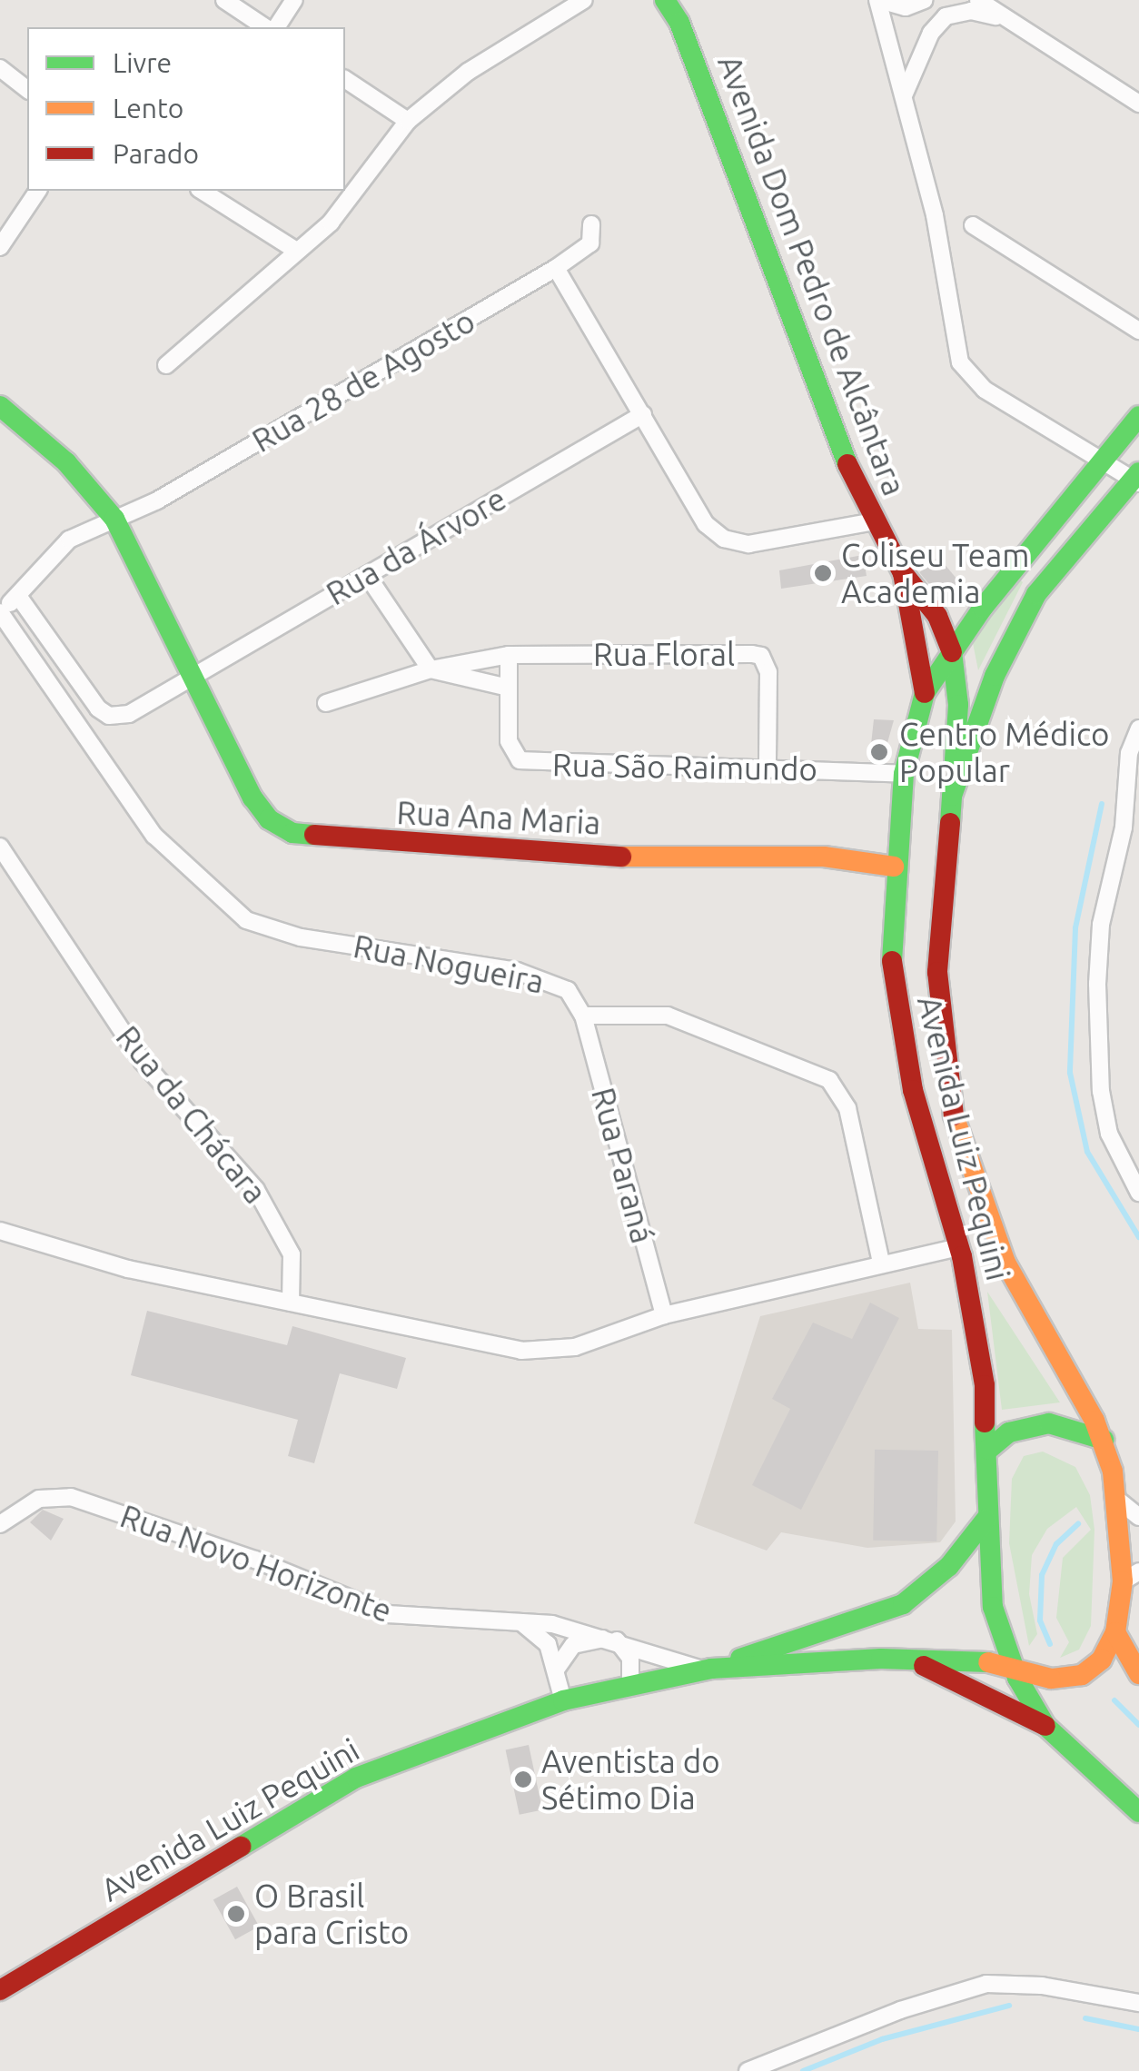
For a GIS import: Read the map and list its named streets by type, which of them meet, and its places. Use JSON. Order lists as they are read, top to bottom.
{
  "streets": {
    "main road": ["Avenida Dom Pedro de Alcântara", "Rua Ana Maria", "Avenida Luiz Pequini"],
    "street": [
      "Rua 28 de Agosto",
      "Rua da Árvore",
      "Rua Floral",
      "Rua São Raimundo",
      "Rua Nogueira",
      "Rua da Chácara",
      "Rua Paraná",
      "Rua Novo Horizonte"
    ]
  },
  "crossings": [
    ["Avenida Dom Pedro de Alcântara", "Avenida Luiz Pequini"],
    ["Rua 28 de Agosto", "Rua da Árvore"],
    ["Rua 28 de Agosto", "Rua Ana Maria"],
    ["Rua 28 de Agosto", "Rua Nogueira"],
    ["Rua da Árvore", "Rua Ana Maria"],
    ["Rua Floral", "Rua São Raimundo"],
    ["Rua São Raimundo", "Avenida Luiz Pequini"],
    ["Rua Ana Maria", "Avenida Luiz Pequini"],
    ["Rua Nogueira", "Rua Paraná"],
    ["Avenida Luiz Pequini", "Rua Novo Horizonte"]
  ],
  "places": [
    "Coliseu Team Academia",
    "Centro Médico Popular",
    "Aventista do Sétimo Dia",
    "O Brasil para Cristo"
  ],
  "legend": ["Livre", "Lento", "Parado"]
}
